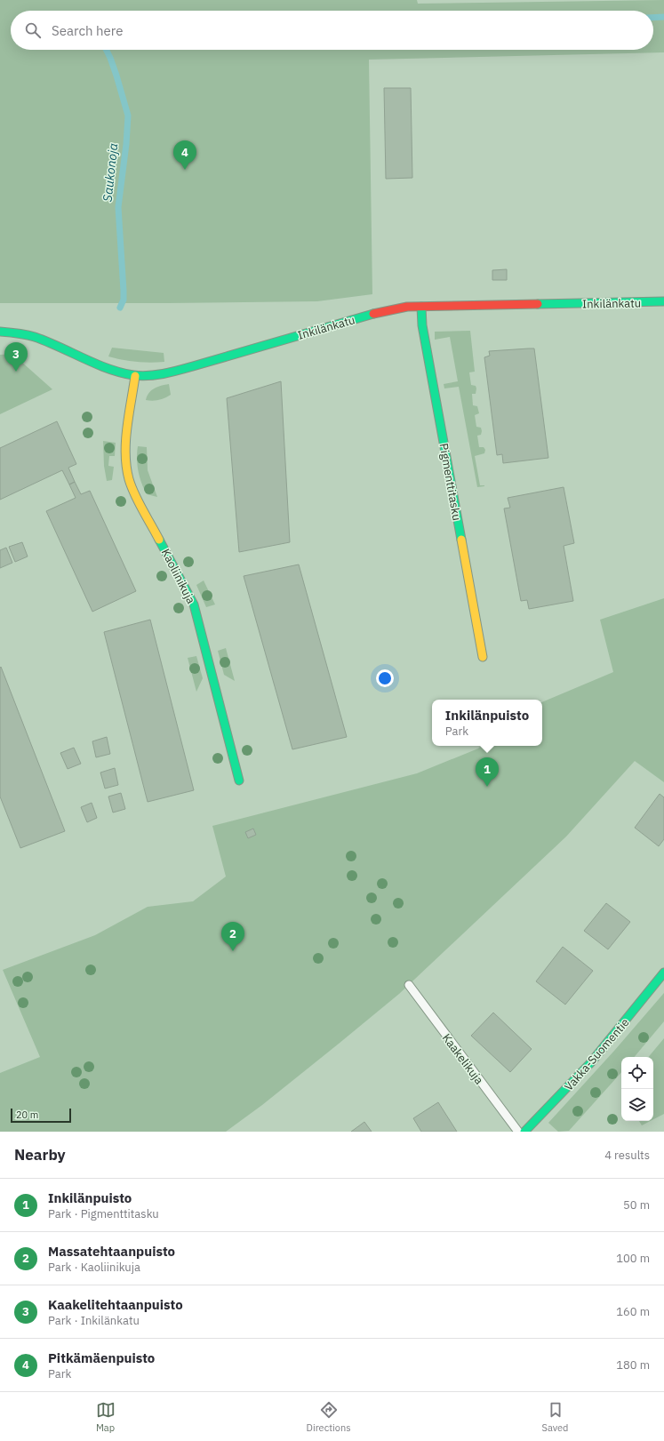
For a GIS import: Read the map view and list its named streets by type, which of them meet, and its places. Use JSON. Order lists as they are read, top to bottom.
{
  "streets": {
    "street": [
      "Inkilänkatu",
      "Pigmenttitasku",
      "Kaoliinikuja",
      "Vakka-Suomentie"
    ],
    "lane": ["Kaakelikuja"]
  },
  "crossings": [
    ["Inkilänkatu", "Pigmenttitasku"],
    ["Inkilänkatu", "Kaoliinikuja"]
  ],
  "water": ["Saukonoja"],
  "scale_bar": "20 m",
  "page": {
    "search": "Search here",
    "pins": [
      "4",
      "3",
      "1",
      "2"
    ],
    "popup": ["Inkilänpuisto", "Park"],
    "scale": "20 m",
    "heading": ["Nearby", "4 results"],
    "list": [
      {
        "mark": "1",
        "name": "Inkilänpuisto",
        "note": "Park · Pigmenttitasku",
        "value": "50 m"
      },
      {
        "mark": "2",
        "name": "Massatehtaanpuisto",
        "note": "Park · Kaoliinikuja",
        "value": "100 m"
      },
      {
        "mark": "3",
        "name": "Kaakelitehtaanpuisto",
        "note": "Park · Inkilänkatu",
        "value": "160 m"
      },
      {
        "mark": "4",
        "name": "Pitkämäenpuisto",
        "note": "Park",
        "value": "180 m"
      }
    ],
    "nav": ["Map", "Directions", "Saved"]
  }
}
